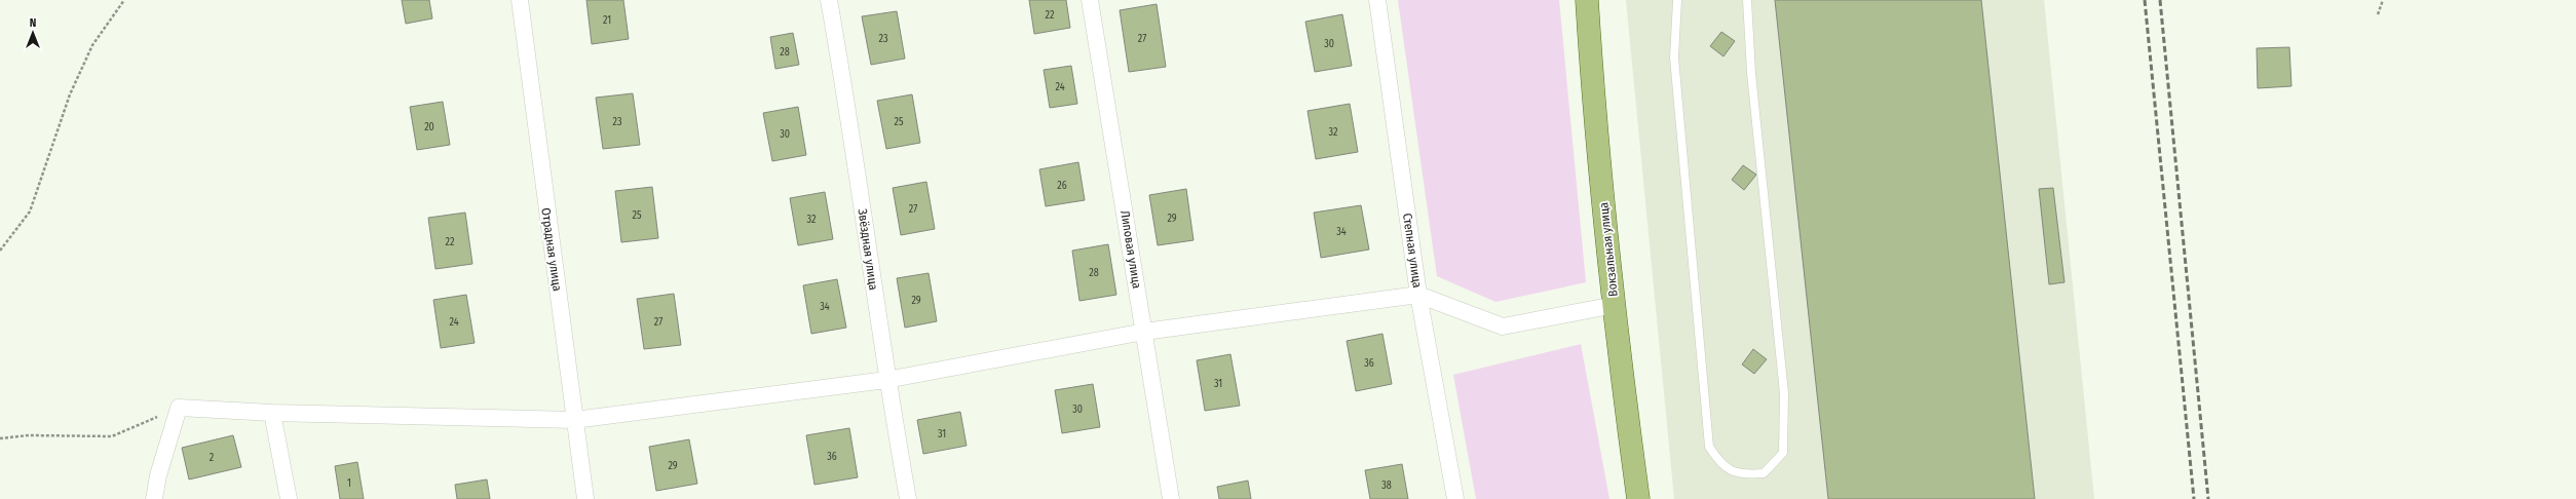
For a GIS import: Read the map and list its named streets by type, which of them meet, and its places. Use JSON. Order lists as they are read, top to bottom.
{
  "streets": {
    "main road": ["Вокзальная улица"],
    "street": [
      "Отрадная улица",
      "Звёздная улица",
      "Липовая улица",
      "Степная улица"
    ]
  },
  "house_numbers": [
    "22",
    "21",
    "23",
    "27",
    "30",
    "28",
    "24",
    "23",
    "25",
    "20",
    "32",
    "30",
    "26",
    "27",
    "25",
    "29",
    "32",
    "34",
    "22",
    "28",
    "29",
    "34",
    "24",
    "27",
    "36",
    "31",
    "30",
    "31",
    "36",
    "2",
    "29",
    "1",
    "38"
  ],
  "north": "top"
}
